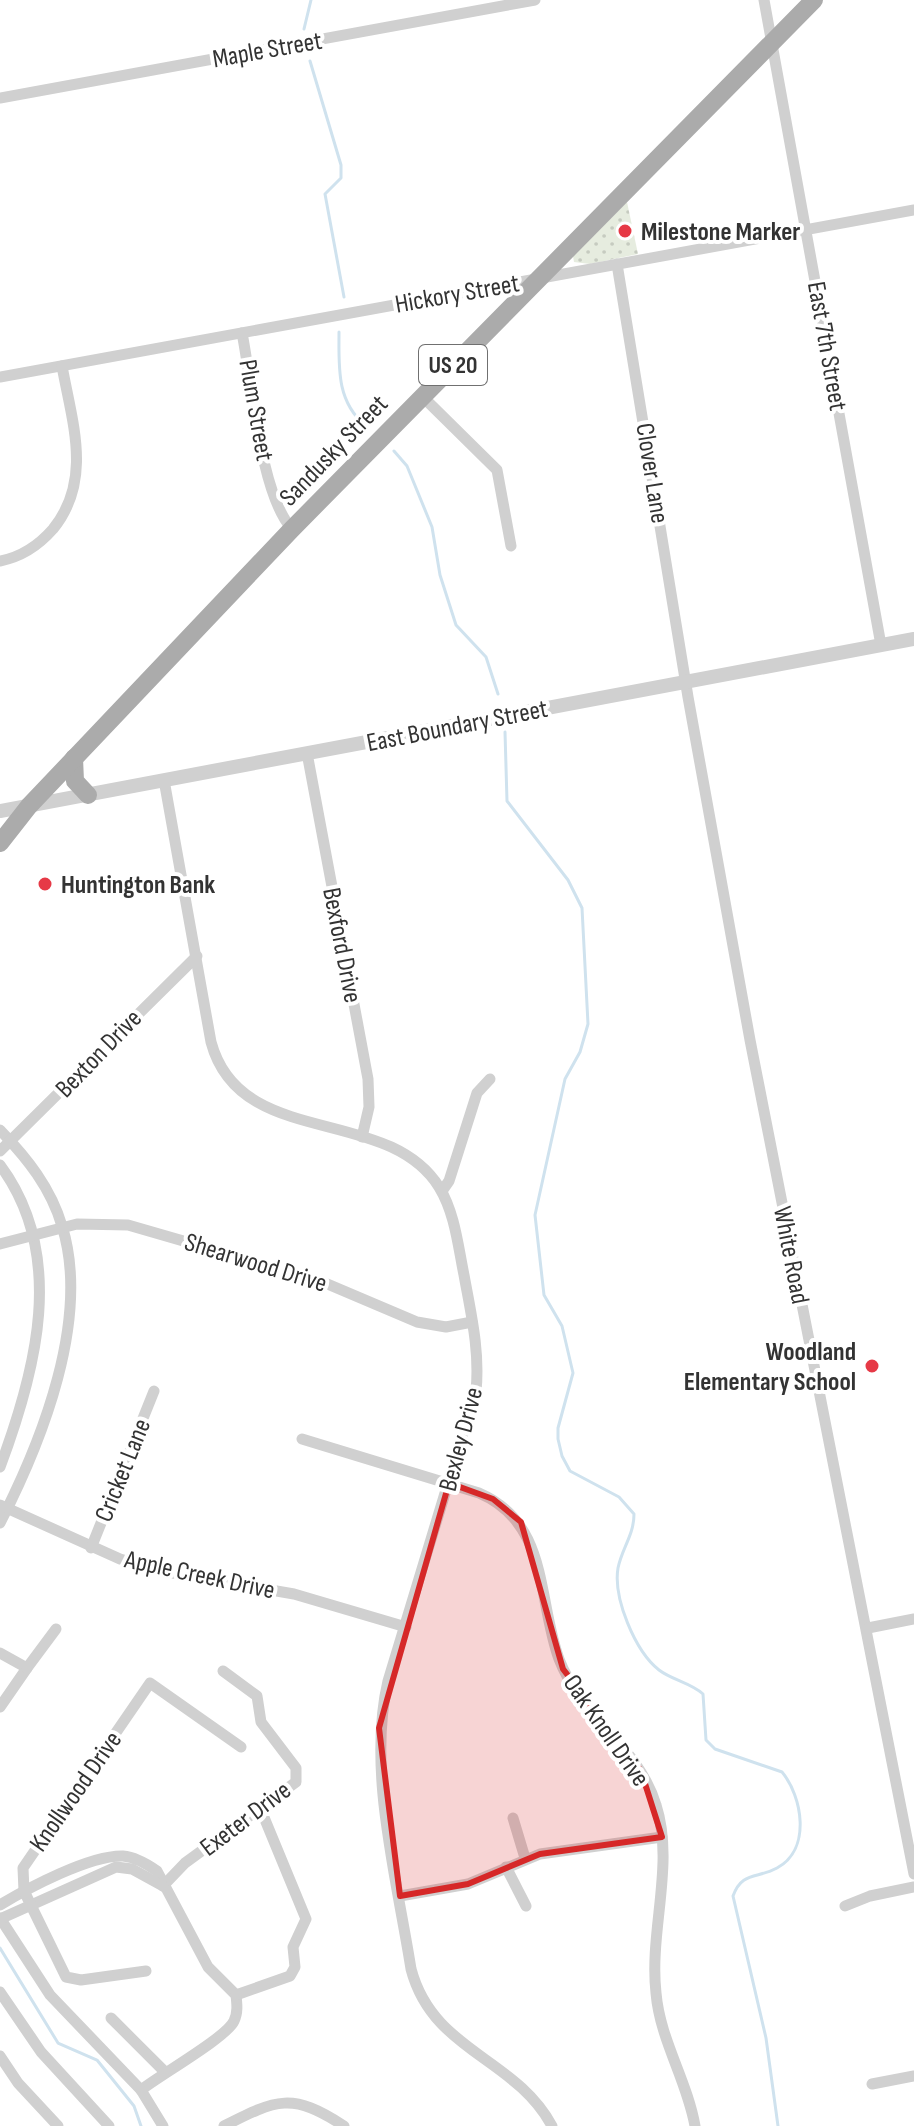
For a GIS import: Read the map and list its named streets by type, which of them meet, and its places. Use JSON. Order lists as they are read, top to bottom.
{
  "streets": {
    "main road": ["US 20", "Sandusky Street"],
    "street": [
      "Maple Street",
      "Hickory Street",
      "East 7th Street",
      "Plum Street",
      "Clover Lane",
      "East Boundary Street",
      "Bexford Drive",
      "Bexton Drive",
      "White Road",
      "Shearwood Drive",
      "Bexley Drive",
      "Cricket Lane",
      "Apple Creek Drive",
      "Oak Knoll Drive",
      "Knollwood Drive",
      "Exeter Drive"
    ]
  },
  "crossings": [
    ["Hickory Street", "East 7th Street"],
    ["Hickory Street", "Plum Street"],
    ["Hickory Street", "Sandusky Street"],
    ["Hickory Street", "Clover Lane"],
    ["East 7th Street", "Sandusky Street"],
    ["East 7th Street", "East Boundary Street"],
    ["Plum Street", "Sandusky Street"],
    ["Sandusky Street", "East Boundary Street"],
    ["Clover Lane", "East Boundary Street"],
    ["Clover Lane", "White Road"],
    ["East Boundary Street", "Bexford Drive"],
    ["East Boundary Street", "White Road"],
    ["East Boundary Street", "Bexley Drive"],
    ["Bexford Drive", "Bexley Drive"],
    ["Bexton Drive", "Bexley Drive"],
    ["Shearwood Drive", "Bexley Drive"],
    ["Bexley Drive", "Apple Creek Drive"],
    ["Bexley Drive", "Oak Knoll Drive"],
    ["Cricket Lane", "Apple Creek Drive"]
  ],
  "places": ["Milestone Marker", "Huntington Bank", "Woodland Elementary School"]
}
